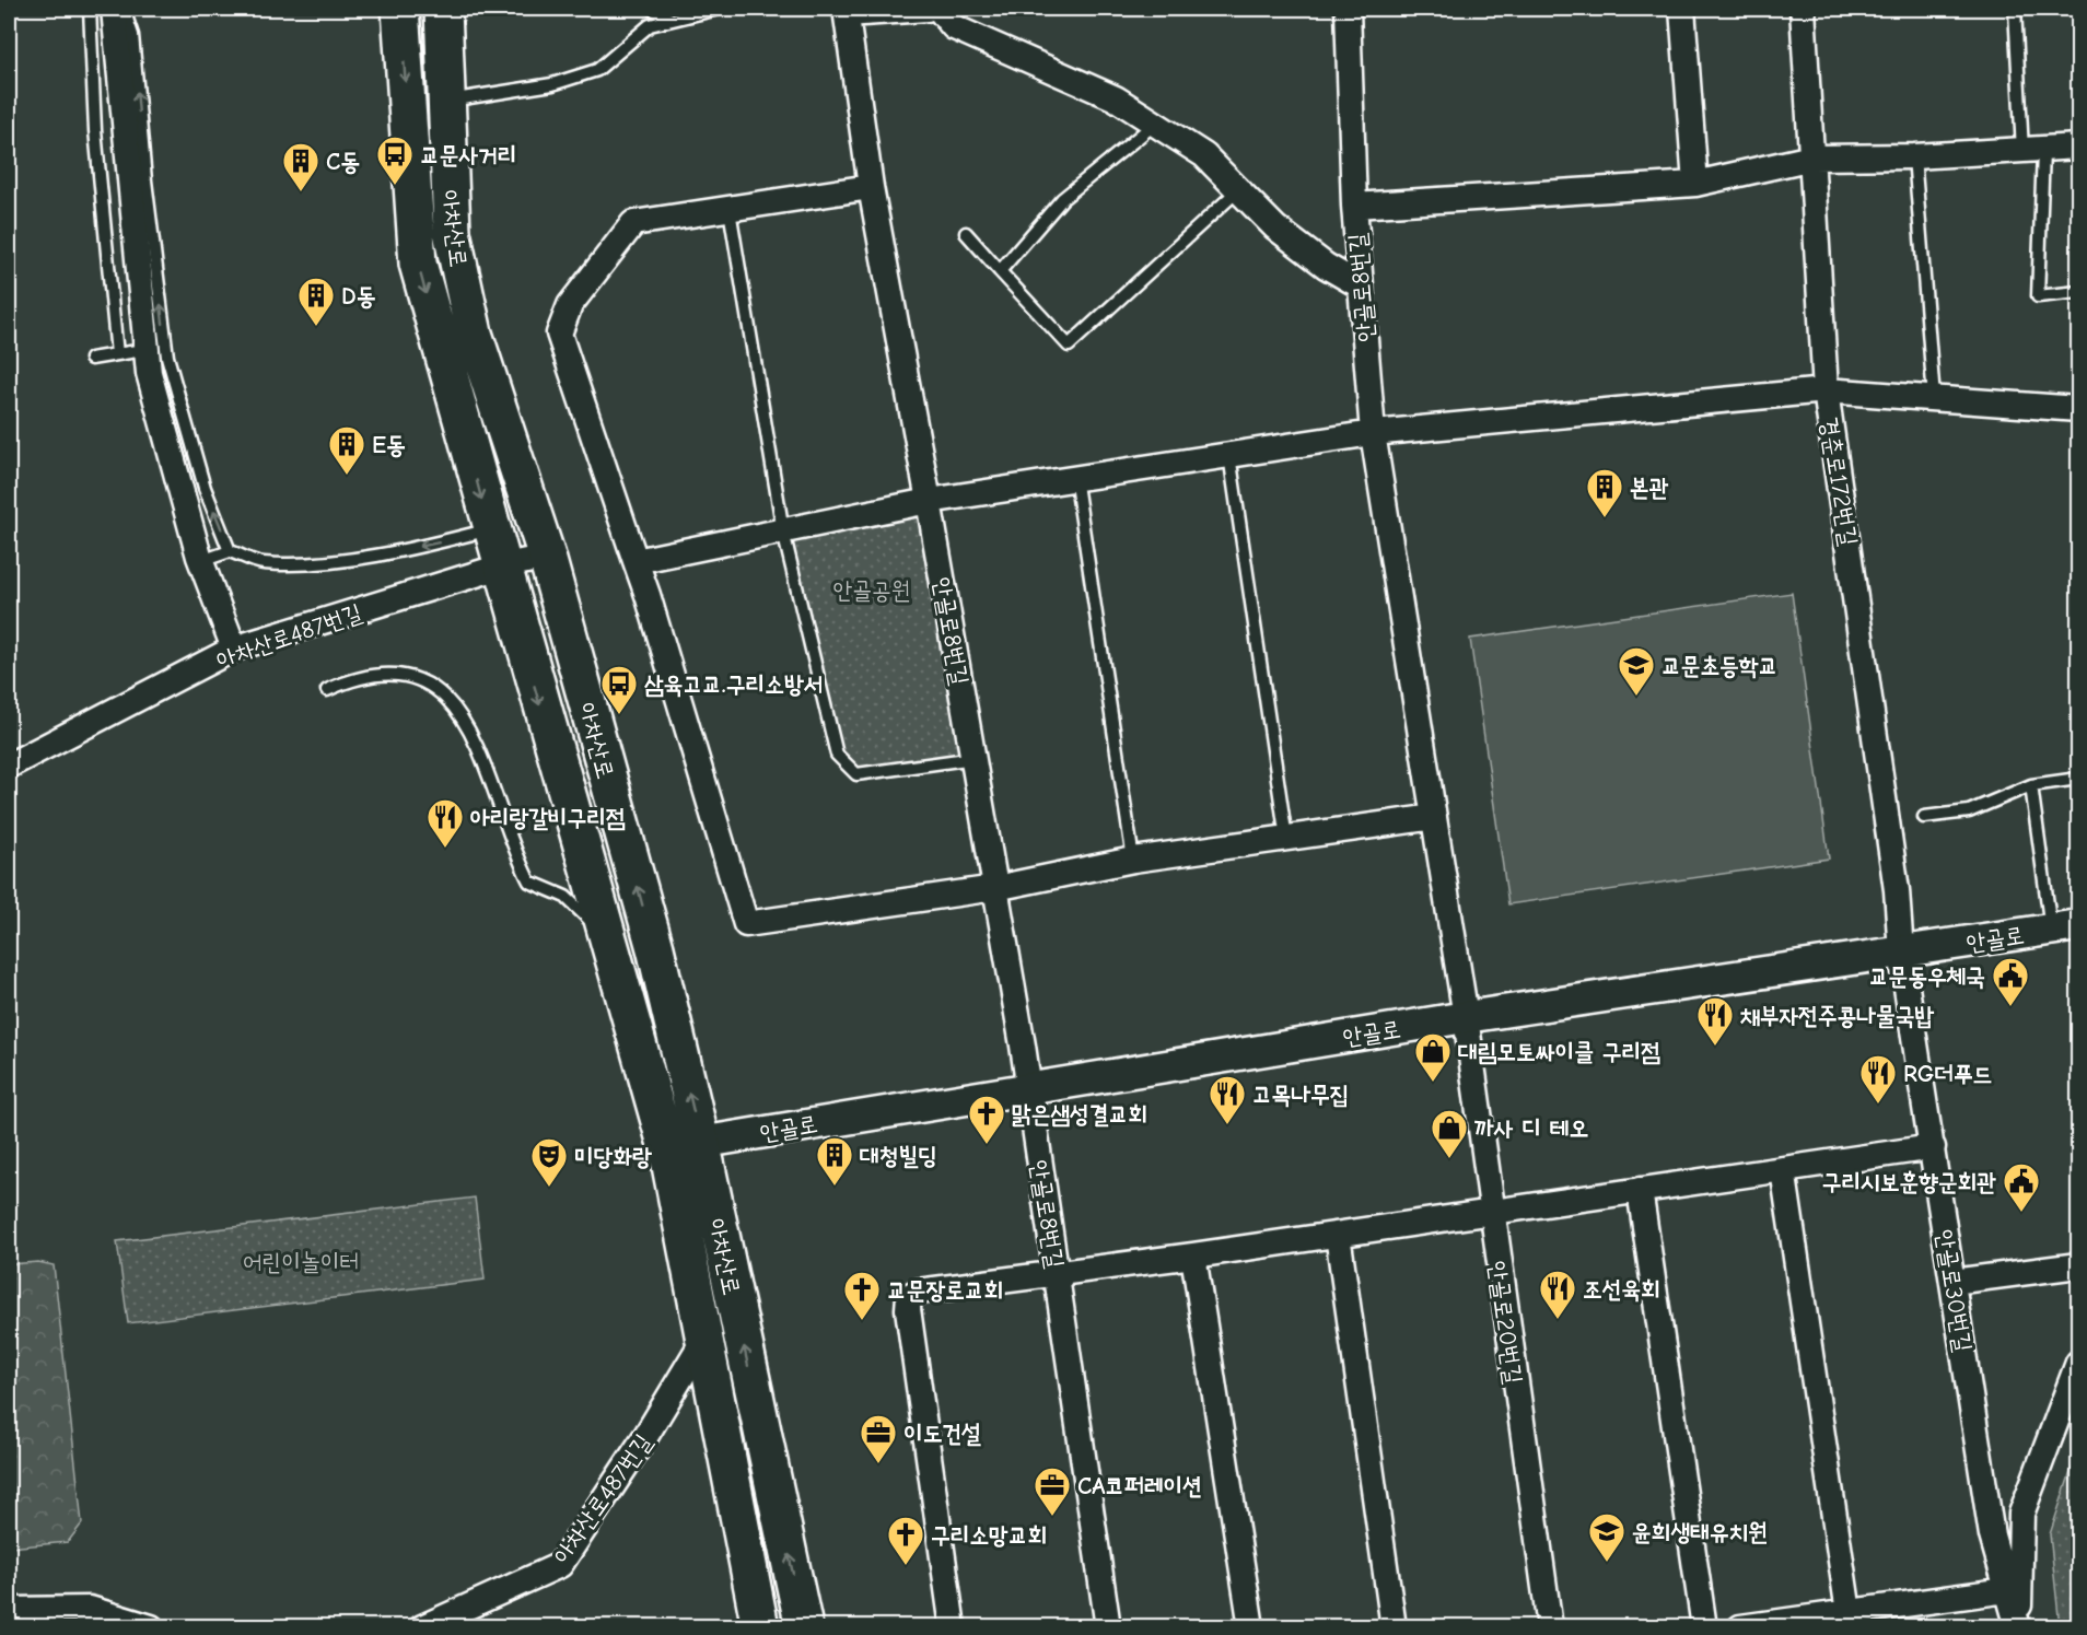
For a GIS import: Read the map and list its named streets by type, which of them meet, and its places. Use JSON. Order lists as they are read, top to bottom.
{
  "streets": {
    "main road": ["아차산로"],
    "street": [
      "안골로8번길",
      "경춘로172번길",
      "아차산로487번길",
      "안골로",
      "안골로30번길",
      "안골로20번길"
    ]
  },
  "crossings": [
    ["아차산로", "아차산로487번길"],
    ["아차산로", "안골로"],
    ["안골로8번길", "안골로"],
    ["안골로8번길", "안골로20번길"],
    ["경춘로172번길", "안골로"],
    ["경춘로172번길", "안골로30번길"],
    ["안골로", "안골로30번길"],
    ["안골로", "안골로20번길"]
  ],
  "parks": ["안골공원", "어린이놀이터"],
  "places": {
    "bus stop": ["교문사거리", "삼육고교.구리소방서"],
    "building": [
      "C동",
      "D동",
      "E동",
      "본관",
      "대청빌딩"
    ],
    "school or university": ["교문초등학교", "윤희생태유치원"],
    "restaurant": [
      "아리랑갈비구리점",
      "채부자전주콩나물국밥",
      "RG더푸드",
      "고목나무집",
      "조선육회"
    ],
    "public building": ["교문동우체국", "구리시보훈향군회관"],
    "shop": ["대림모토싸이클 구리점", "까사 디 테오"],
    "church": ["맑은샘성결교회", "교문장로교회", "구리소망교회"],
    "theatre": ["미당화랑"],
    "office": ["이도건설", "CA코퍼레이션"]
  }
}
